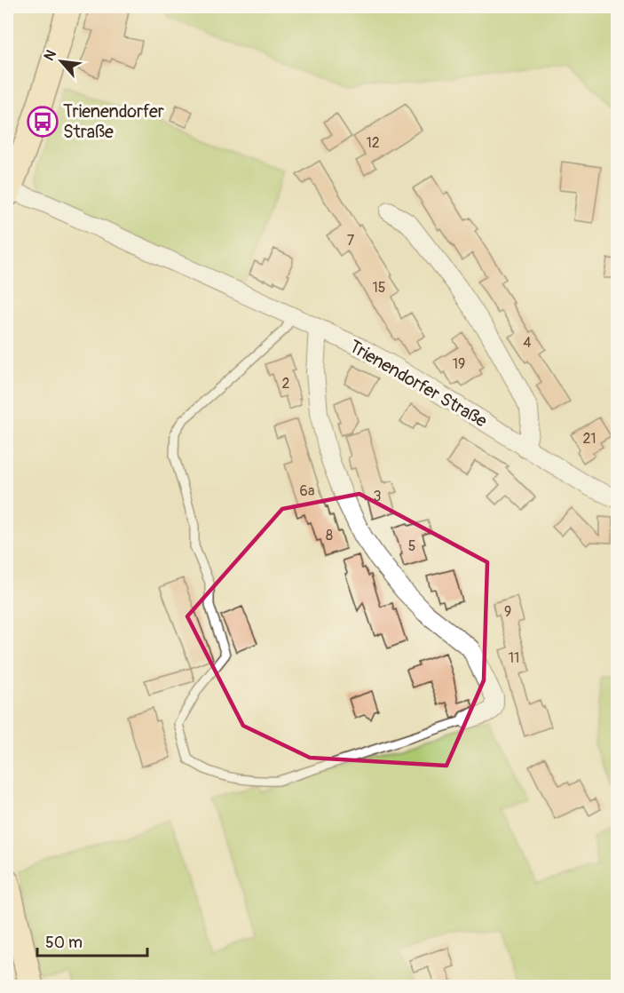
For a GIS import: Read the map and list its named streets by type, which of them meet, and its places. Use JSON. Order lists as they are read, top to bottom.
{
  "streets": {
    "street": ["Trienendorfer Straße"]
  },
  "places": {
    "bus stop": ["Trienendorfer Straße"]
  },
  "house_numbers": [
    "12",
    "7",
    "15",
    "4",
    "19",
    "2",
    "21",
    "6a",
    "3",
    "8",
    "5",
    "9",
    "11"
  ],
  "scale_bar": "50 m",
  "north": "top left"
}
